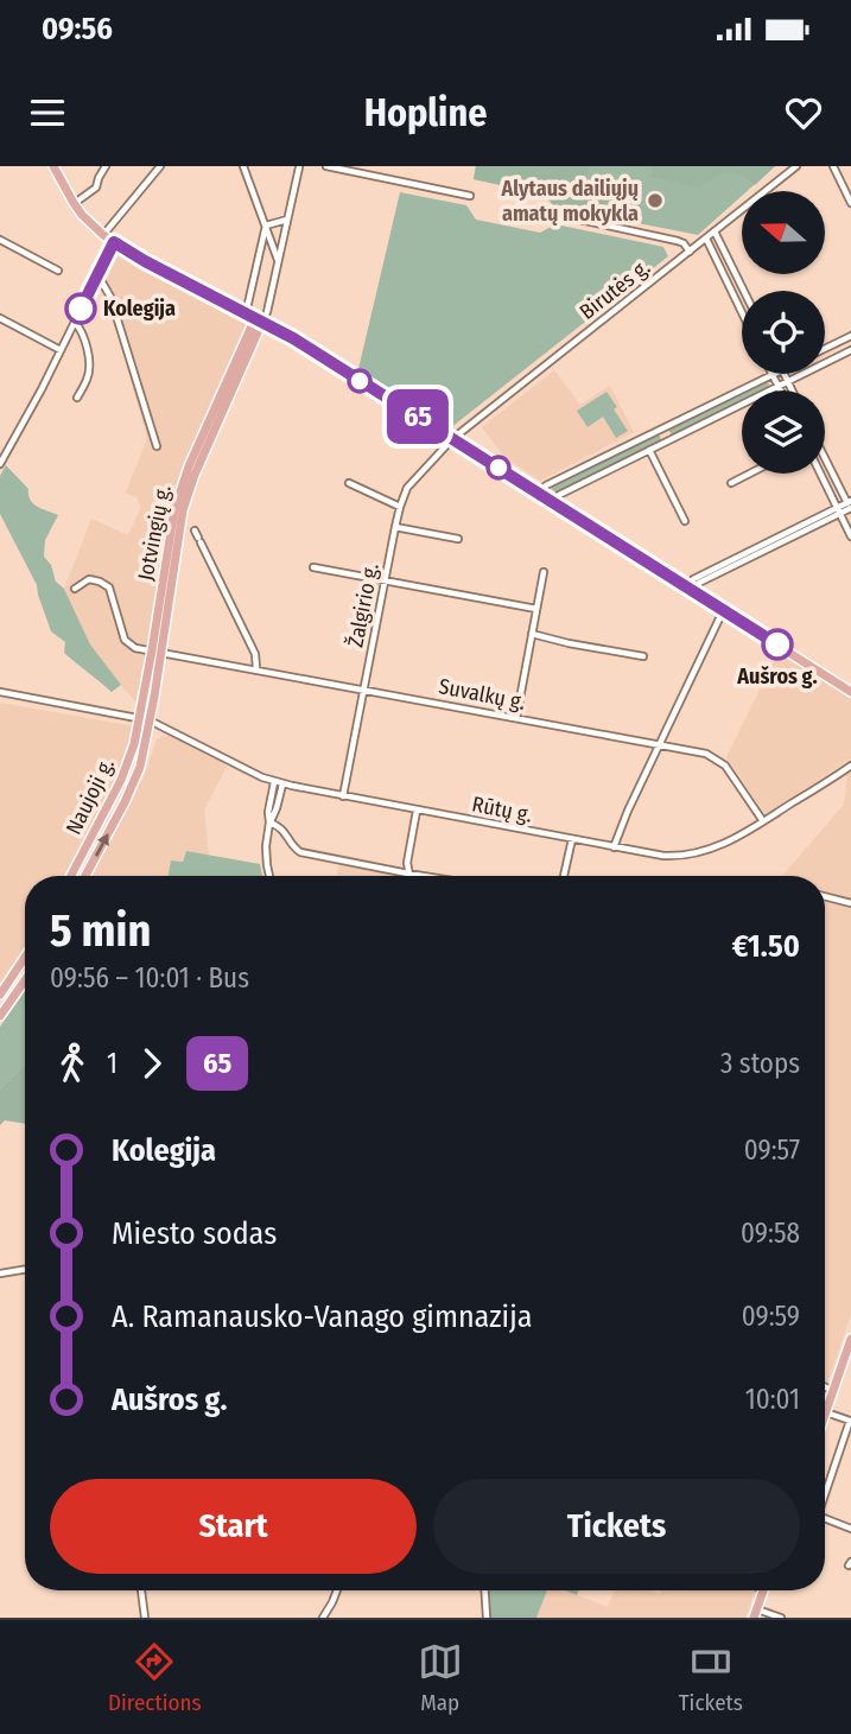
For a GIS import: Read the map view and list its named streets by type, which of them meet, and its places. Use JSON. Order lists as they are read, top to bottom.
{
  "streets": {
    "main road": ["Jotvingių g.", "Naujoji g."],
    "street": [
      "Birutės g.",
      "Žalgirio g.",
      "Suvalkų g.",
      "Rūtų g."
    ]
  },
  "crossings": [
    ["Birutės g.", "Žalgirio g."],
    ["Jotvingių g.", "Suvalkų g."],
    ["Jotvingių g.", "Naujoji g."],
    ["Jotvingių g.", "Rūtų g."],
    ["Žalgirio g.", "Suvalkų g."],
    ["Žalgirio g.", "Rūtų g."],
    ["Suvalkų g.", "Rūtų g."],
    ["Naujoji g.", "Rūtų g."]
  ],
  "places": ["Alytaus dailiųjų amatų mokykla", "Kolegija", "Aušros g."],
  "lines": ["bus line 65"],
  "north": "left",
  "page": {
    "status": "09:56",
    "header": "Hopline",
    "on_map": "65",
    "heading": ["5 min", "09:56 – 10:01 · Bus", "€1.50"],
    "legs": ["1", "65", "3 stops"],
    "list": [
      {
        "name": "Kolegija",
        "value": "09:57"
      },
      {
        "name": "Miesto sodas",
        "value": "09:58"
      },
      {
        "name": "A. Ramanausko-Vanago gimnazija",
        "value": "09:59"
      },
      {
        "name": "Aušros g.",
        "value": "10:01"
      }
    ],
    "buttons": ["Start", "Tickets"],
    "tabs": ["Directions", "Map", "Tickets"]
  }
}
